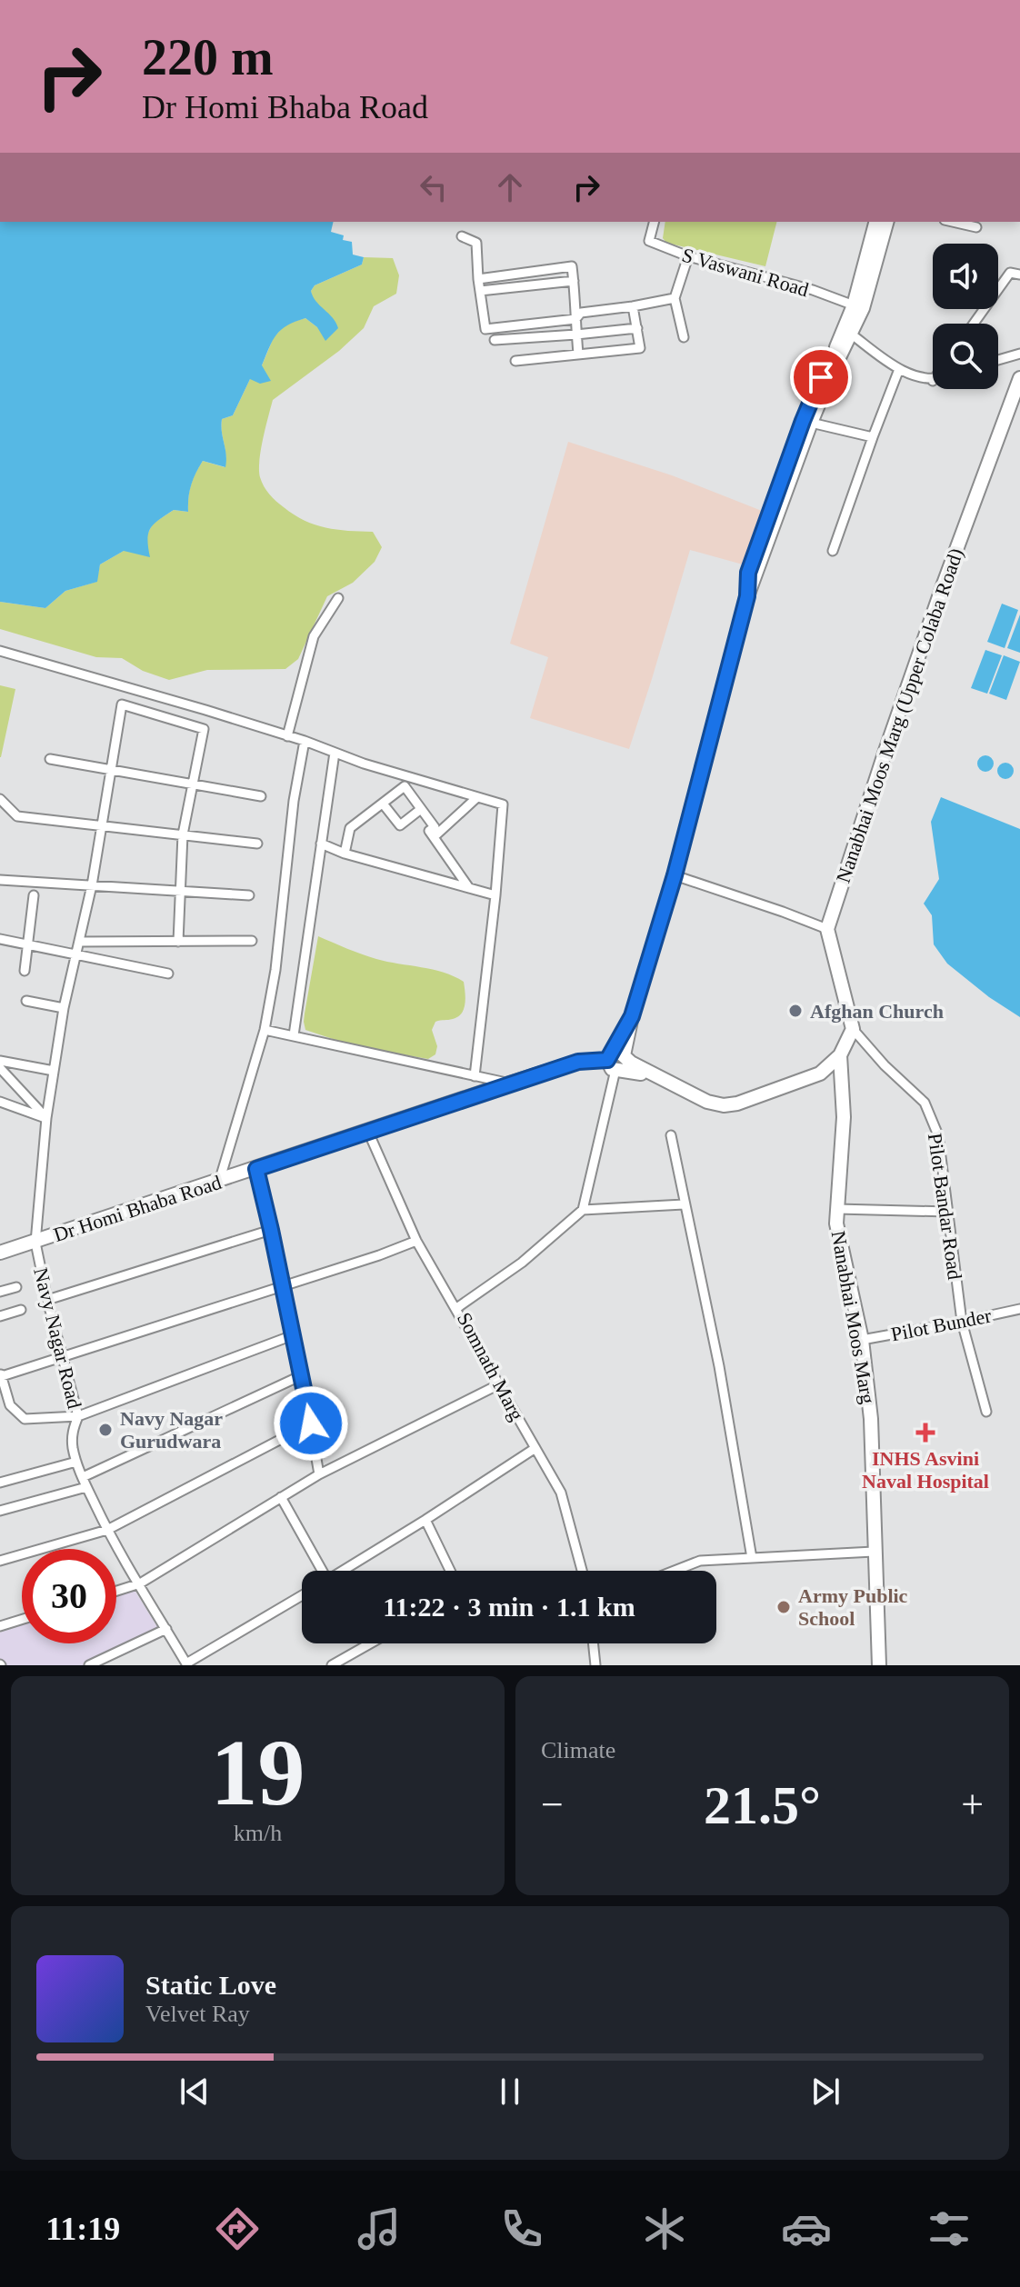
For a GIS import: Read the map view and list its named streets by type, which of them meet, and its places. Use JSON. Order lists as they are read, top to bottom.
{
  "streets": {
    "main road": ["Nanabhai Moos Marg (Upper Colaba Road)", "Dr Homi Bhaba Road", "Nanabhai Moos Marg"],
    "street": [
      "S Vaswani Road",
      "Pilot Bandar Road",
      "Pilot Bunder",
      "Navy Nagar Road",
      "Somnath Marg"
    ]
  },
  "crossings": [
    ["Pilot Bandar Road", "Pilot Bunder"],
    ["Dr Homi Bhaba Road", "Nanabhai Moos Marg"],
    ["Dr Homi Bhaba Road", "Navy Nagar Road"],
    ["Nanabhai Moos Marg", "Pilot Bunder"]
  ],
  "places": {
    "other": ["Afghan Church", "Navy Nagar Gurudwara", "Army Public School"],
    "health": ["INHS Asvini Naval Hospital"]
  },
  "page": {
    "turn": ["220 m", "Dr Homi Bhaba Road"],
    "limit": "30",
    "trip": "11:22 · 3 min · 1.1 km",
    "tile": [
      ["19", "km/h"],
      "Climate"
    ],
    "heat": ["−", "21.5°", "+"],
    "song": ["Static Love", "Velvet Ray"],
    "tabs": "11:19"
  }
}
